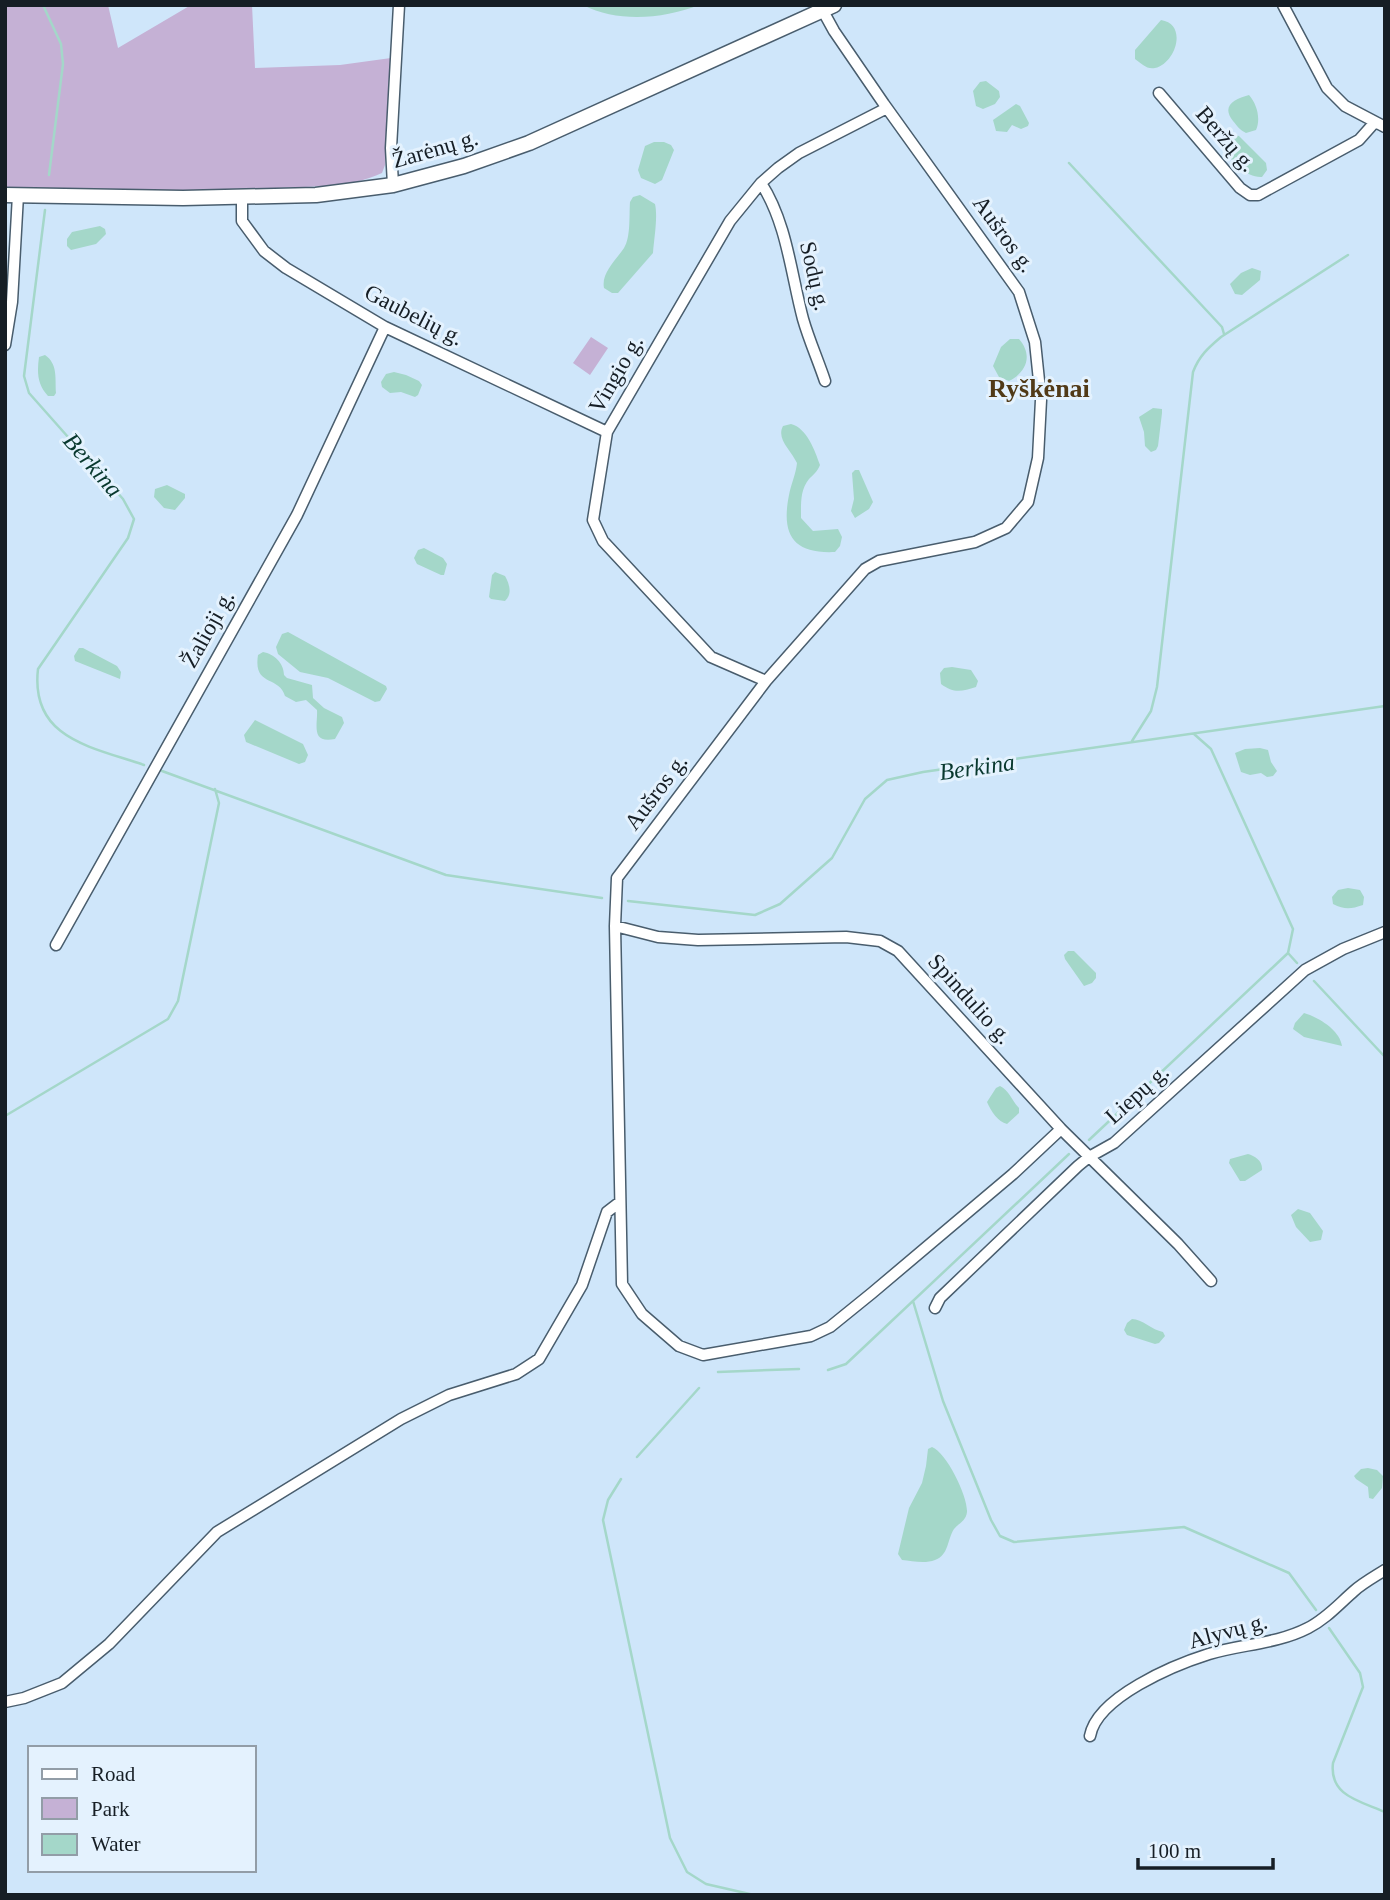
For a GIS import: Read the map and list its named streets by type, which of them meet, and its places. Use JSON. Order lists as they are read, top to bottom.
{
  "streets": {
    "main road": ["Žarėnų g."],
    "street": [
      "Beržų g.",
      "Aušros g.",
      "Sodų g.",
      "Gaubelių g.",
      "Vingio g.",
      "Žalioji g.",
      "Spindulio g.",
      "Liepų g.",
      "Alyvų g."
    ]
  },
  "crossings": [
    ["Žarėnų g.", "Aušros g."],
    ["Žarėnų g.", "Gaubelių g."],
    ["Aušros g.", "Vingio g."],
    ["Aušros g.", "Spindulio g."],
    ["Sodų g.", "Vingio g."],
    ["Gaubelių g.", "Vingio g."],
    ["Gaubelių g.", "Žalioji g."],
    ["Spindulio g.", "Liepų g."]
  ],
  "districts": ["Ryškėnai"],
  "water": ["Berkina"],
  "legend": ["Road", "Park", "Water"],
  "scale_bar": "100 m"
}
